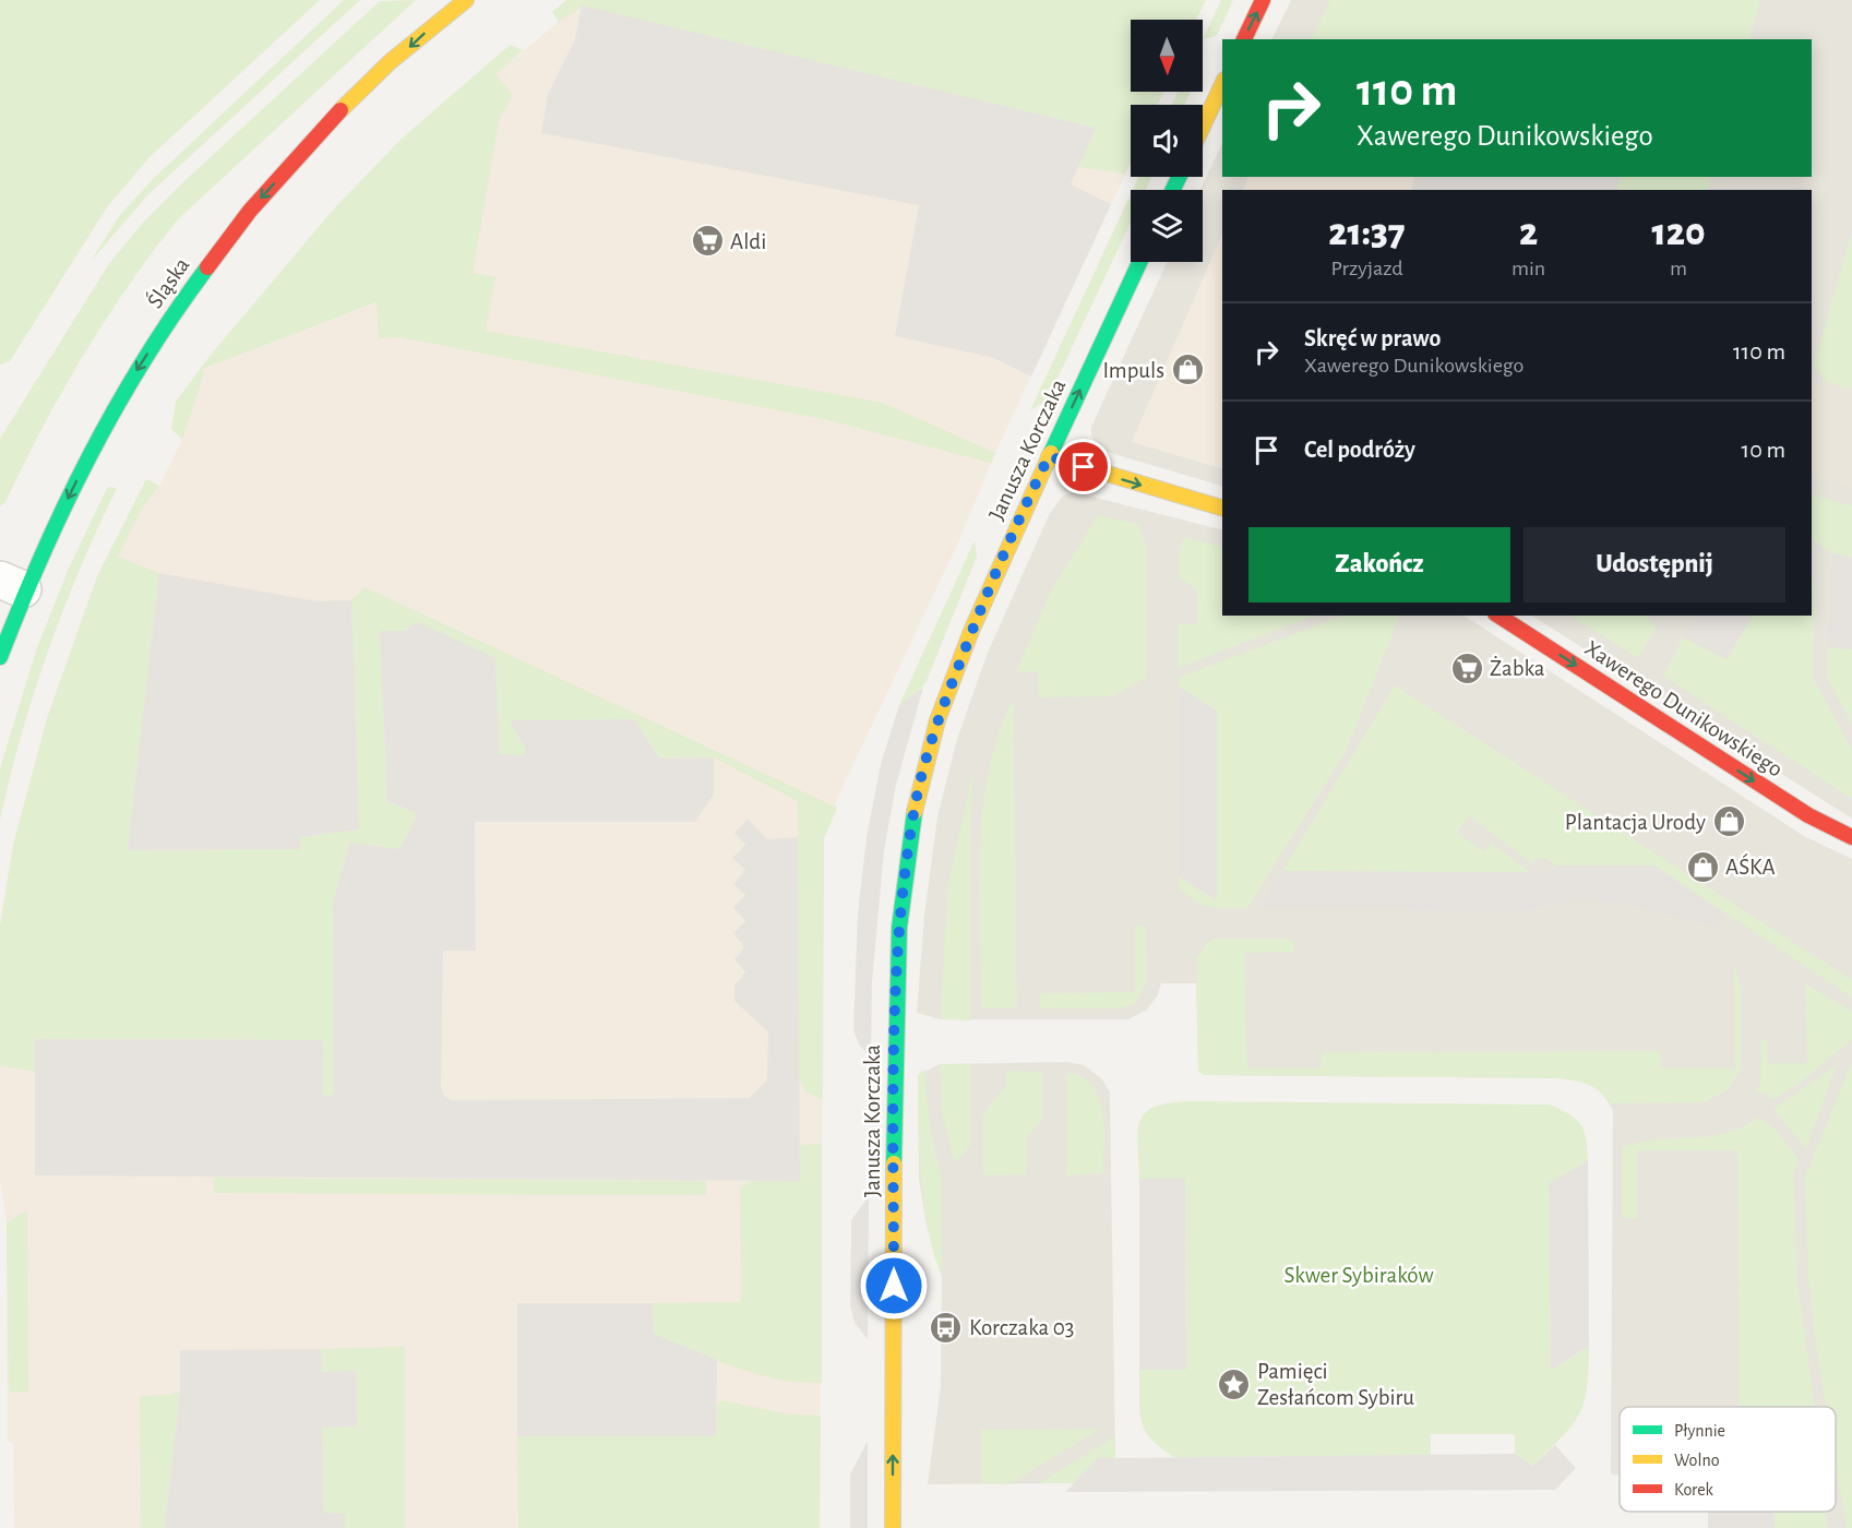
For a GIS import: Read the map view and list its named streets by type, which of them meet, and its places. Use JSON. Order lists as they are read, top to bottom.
{
  "streets": {
    "street": ["Śląska", "Janusza Korczaka", "Xawerego Dunikowskiego"]
  },
  "one_way": ["Śląska", "Janusza Korczaka", "Xawerego Dunikowskiego"],
  "parks": ["Skwer Sybiraków"],
  "places": {
    "supermarket": ["Aldi", "Żabka"],
    "shop": ["Impuls", "Plantacja Urody", "AŚKA"],
    "bus stop": ["Korczaka 03"],
    "place": ["Pamięci Zesłańcom Sybiru"]
  },
  "legend": ["Płynnie", "Wolno", "Korek"],
  "north": "bottom",
  "page": {
    "turn": ["110 m", "Xawerego Dunikowskiego"],
    "eta": [
      "21:37",
      "Przyjazd",
      "2",
      "min",
      "120",
      "m"
    ],
    "list": [
      {
        "name": "Skręć w prawo",
        "note": "Xawerego Dunikowskiego",
        "value": "110 m"
      },
      {
        "name": "Cel podróży",
        "value": "10 m"
      }
    ],
    "buttons": ["Zakończ", "Udostępnij"]
  }
}
